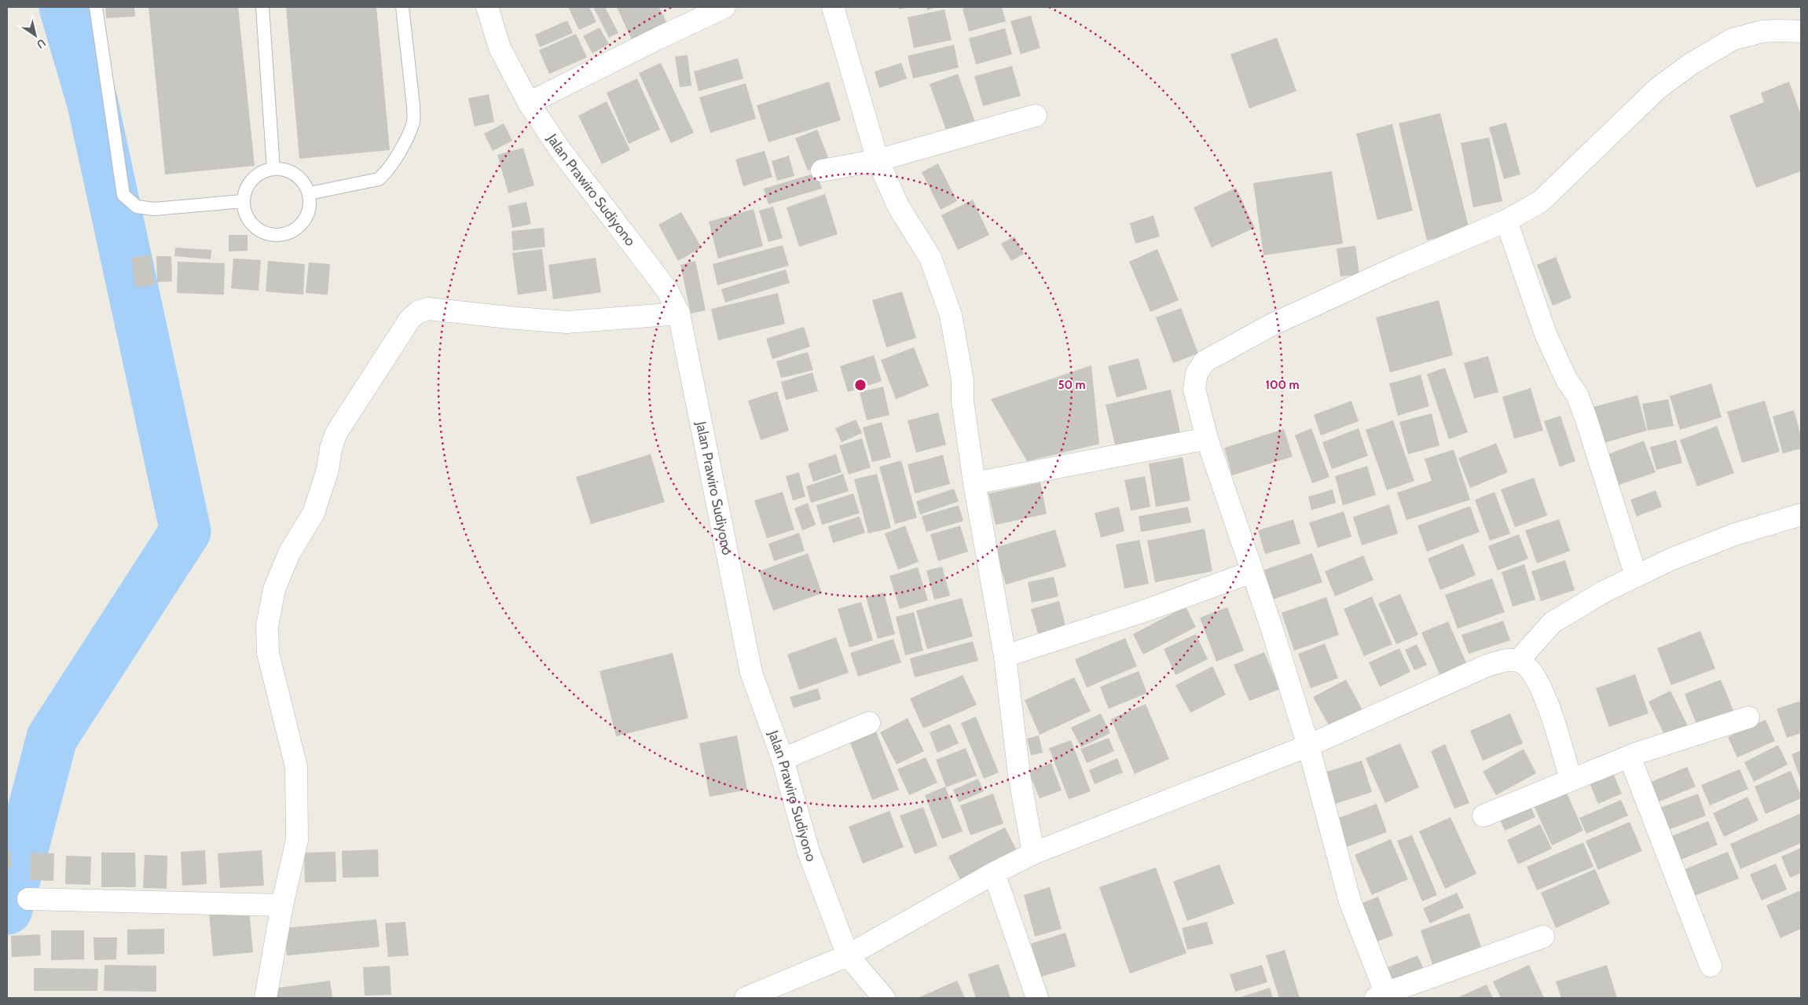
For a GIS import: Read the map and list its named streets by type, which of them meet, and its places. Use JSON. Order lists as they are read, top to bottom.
{
  "streets": {
    "street": ["Jalan Prawiro Sudiyono"]
  },
  "north": "bottom right",
  "rings": ["50 m", "100 m"]
}
